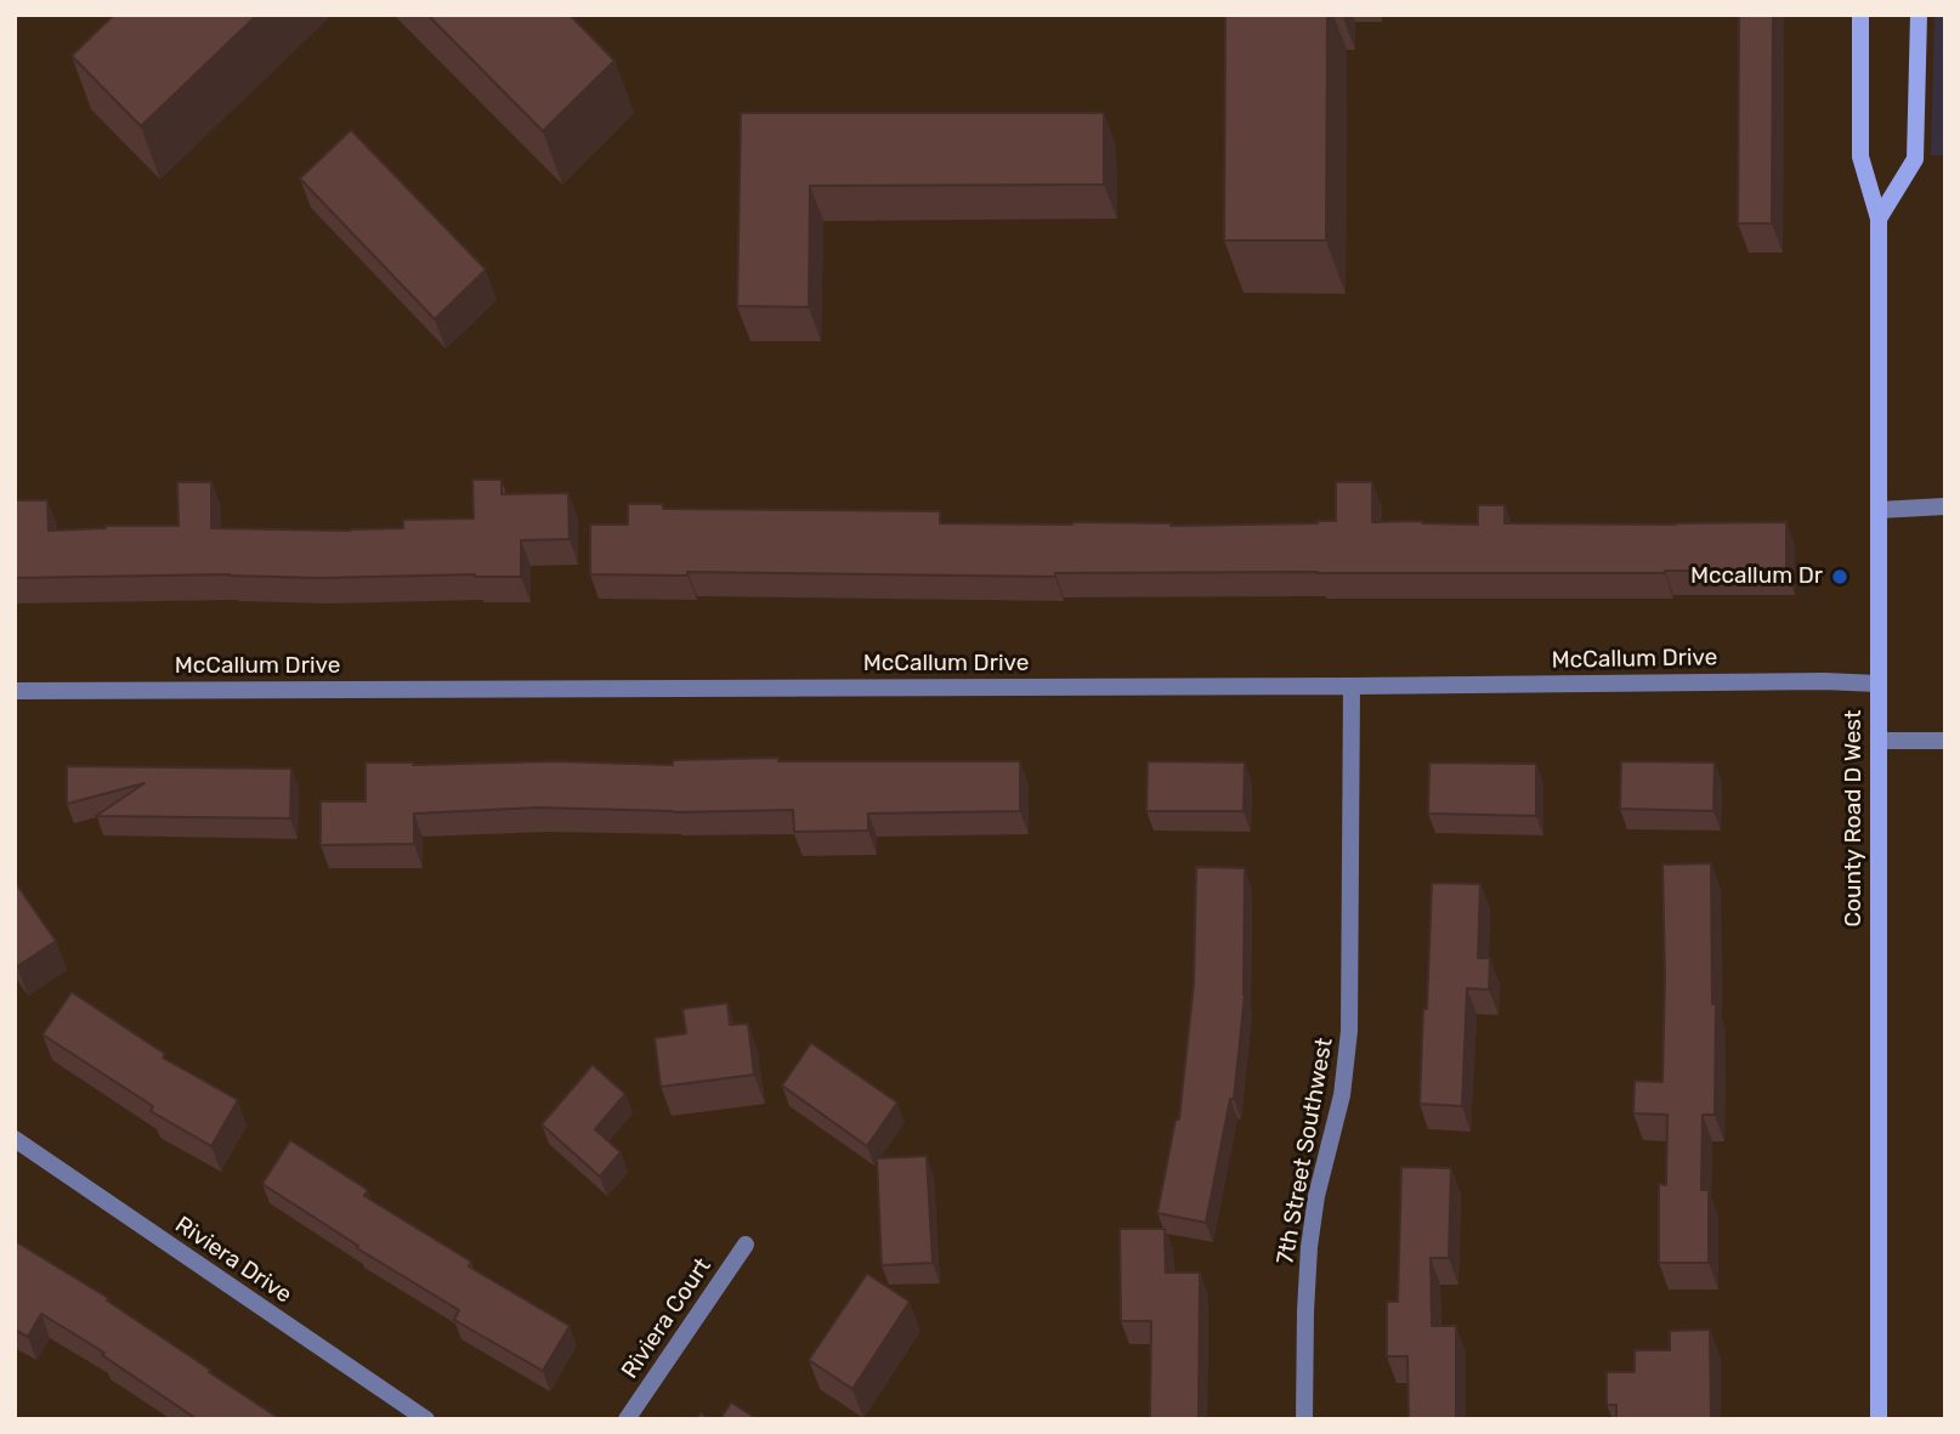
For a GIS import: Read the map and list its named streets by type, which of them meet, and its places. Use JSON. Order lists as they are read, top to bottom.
{
  "streets": {
    "main road": ["County Road D West"],
    "street": [
      "McCallum Drive",
      "7th Street Southwest",
      "Riviera Drive",
      "Riviera Court"
    ]
  },
  "crossings": [
    ["McCallum Drive", "County Road D West"],
    ["McCallum Drive", "7th Street Southwest"]
  ],
  "places": ["Mccallum Dr"]
}
